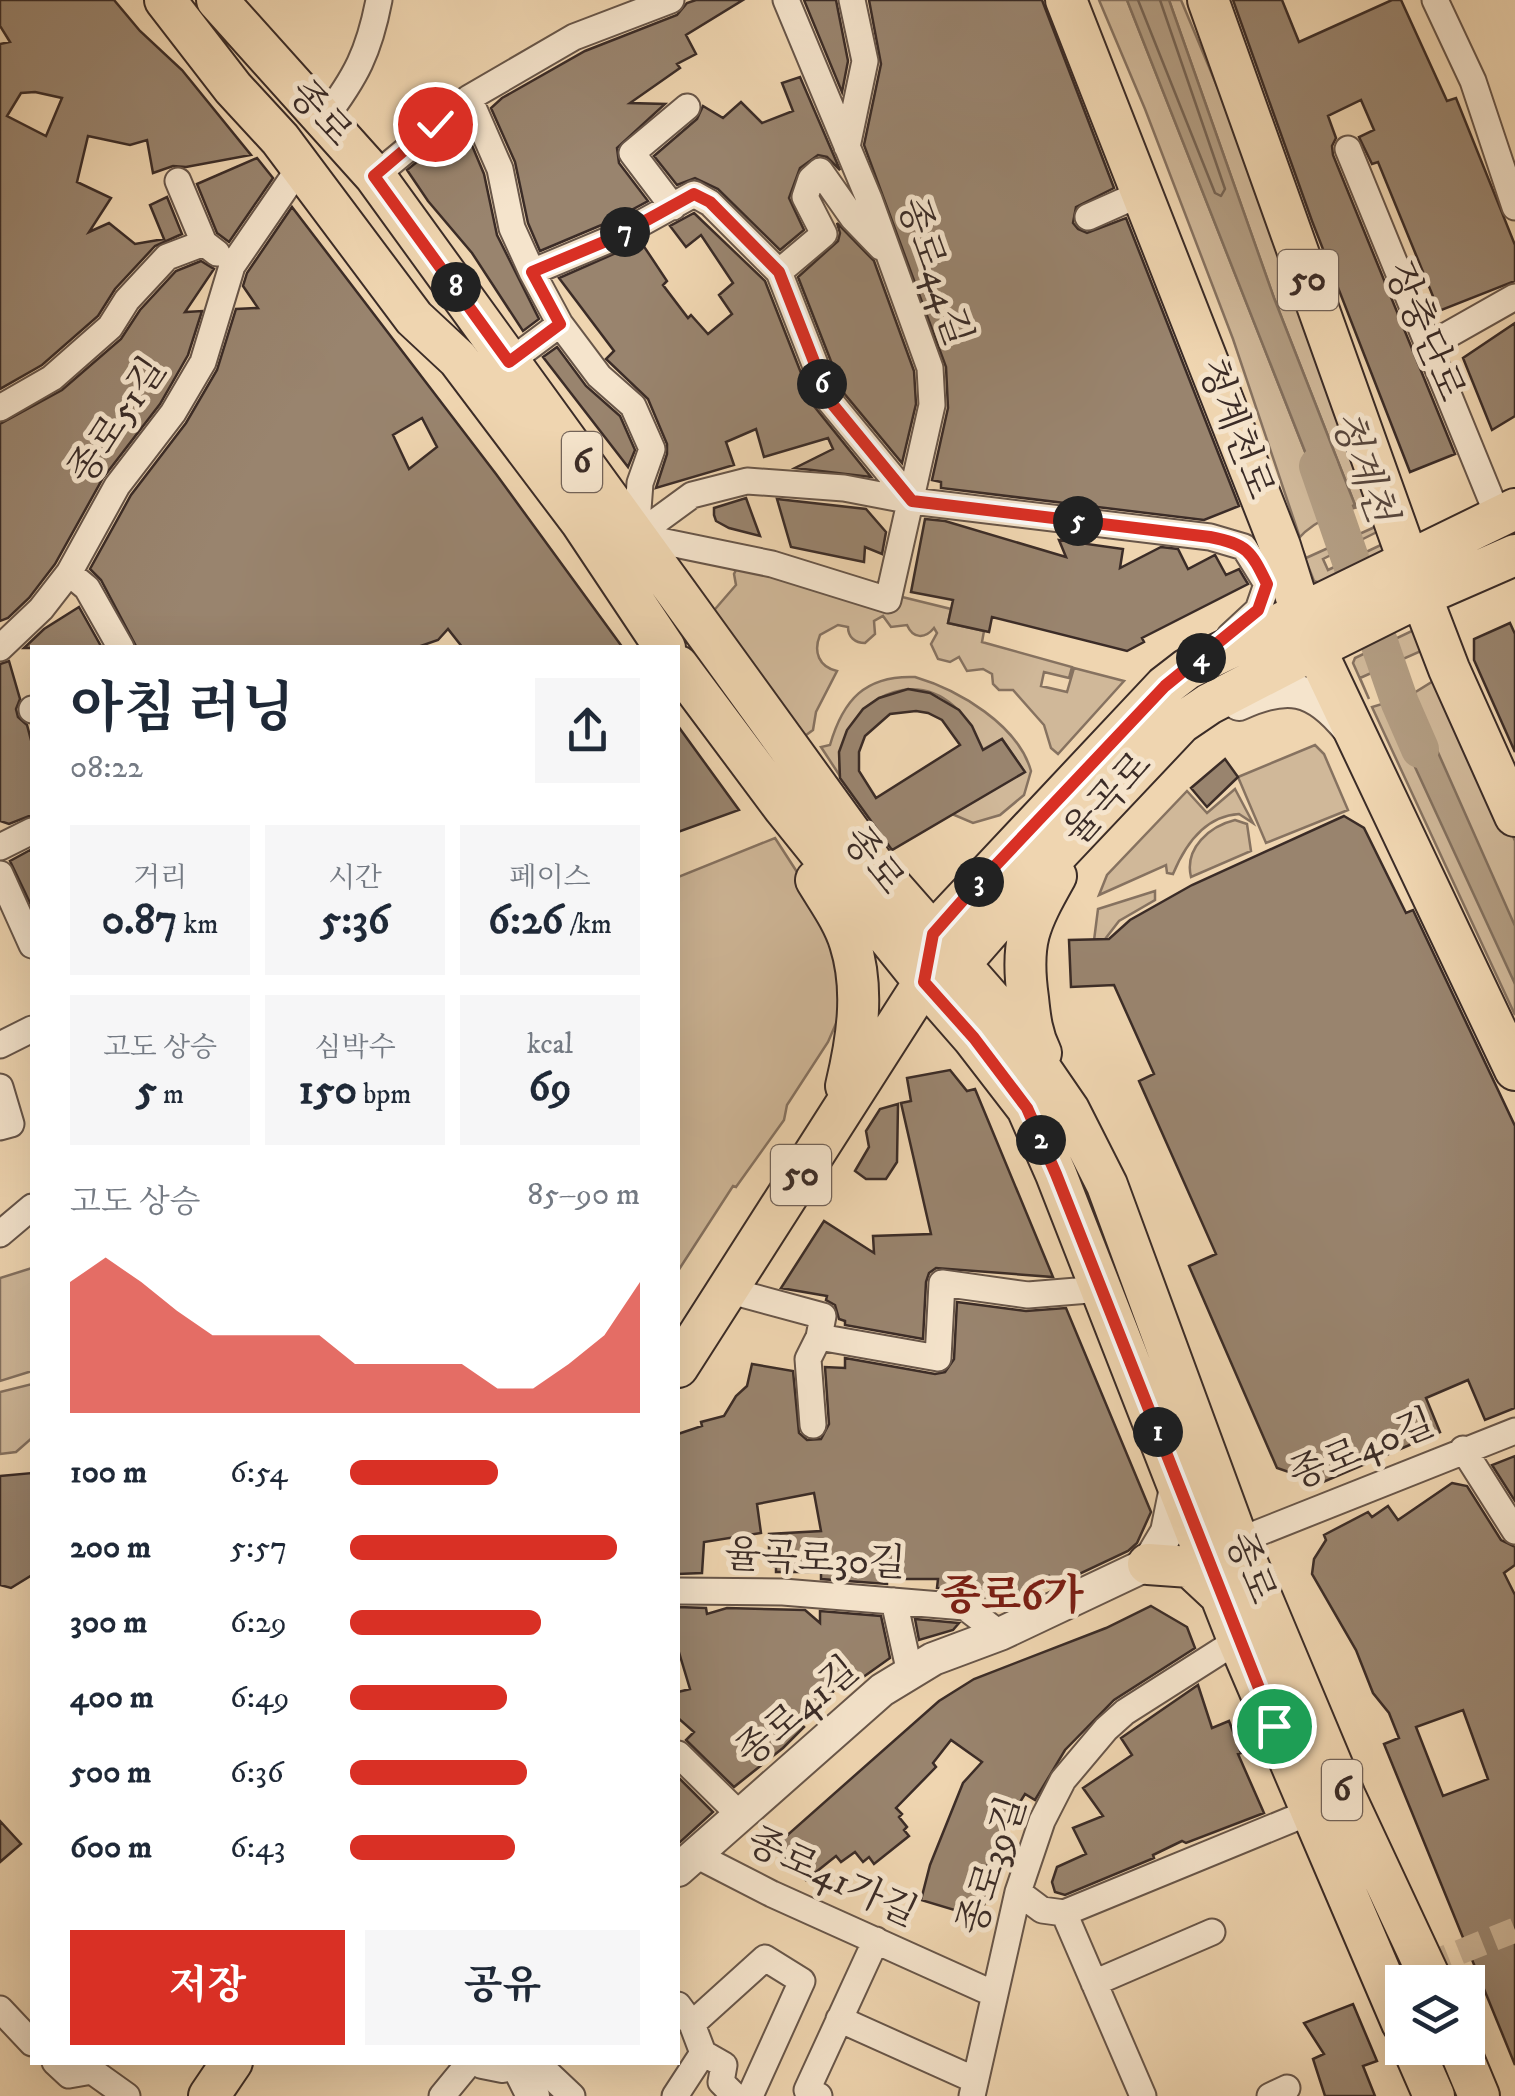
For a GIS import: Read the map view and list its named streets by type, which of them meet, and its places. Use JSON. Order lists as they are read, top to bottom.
{
  "streets": {
    "main road": [
      "종로",
      "50",
      "장충단로",
      "청계천로",
      "6",
      "율곡로"
    ],
    "street": [
      "종로44길",
      "종로51길",
      "종로40길",
      "율곡로30길",
      "종로41길",
      "종로39길",
      "종로41가길"
    ]
  },
  "crossings": [
    ["종로", "종로44길"],
    ["종로", "50"],
    ["종로", "종로51길"],
    ["종로", "율곡로"],
    ["종로", "종로40길"],
    ["종로", "종로39길"],
    ["50", "장충단로"],
    ["50", "율곡로"],
    ["장충단로", "청계천로"],
    ["장충단로", "율곡로"],
    ["청계천로", "율곡로"],
    ["율곡로30길", "종로41길"],
    ["종로41길", "종로41가길"],
    ["종로39길", "종로41가길"]
  ],
  "districts": ["종로6가"],
  "water": ["청계천"],
  "page": {
    "pins": [
      "7",
      "8",
      "6",
      "5",
      "4",
      "3",
      "2",
      "1"
    ],
    "heading": ["아침 러닝", "08:22"],
    "stats": [
      ["거리", "0.87 km"],
      ["시간", "5:36"],
      ["페이스", "6:26 /km"],
      ["고도 상승", "5 m"],
      ["심박수", "150 bpm"],
      ["kcal", "69"]
    ],
    "chart": ["고도 상승", "85–90 m"],
    "list": [
      {
        "name": "100 m",
        "note": "6:54"
      },
      {
        "name": "200 m",
        "note": "5:57"
      },
      {
        "name": "300 m",
        "note": "6:29"
      },
      {
        "name": "400 m",
        "note": "6:49"
      },
      {
        "name": "500 m",
        "note": "6:36"
      },
      {
        "name": "600 m",
        "note": "6:43"
      }
    ],
    "buttons": ["저장", "공유"]
  }
}
